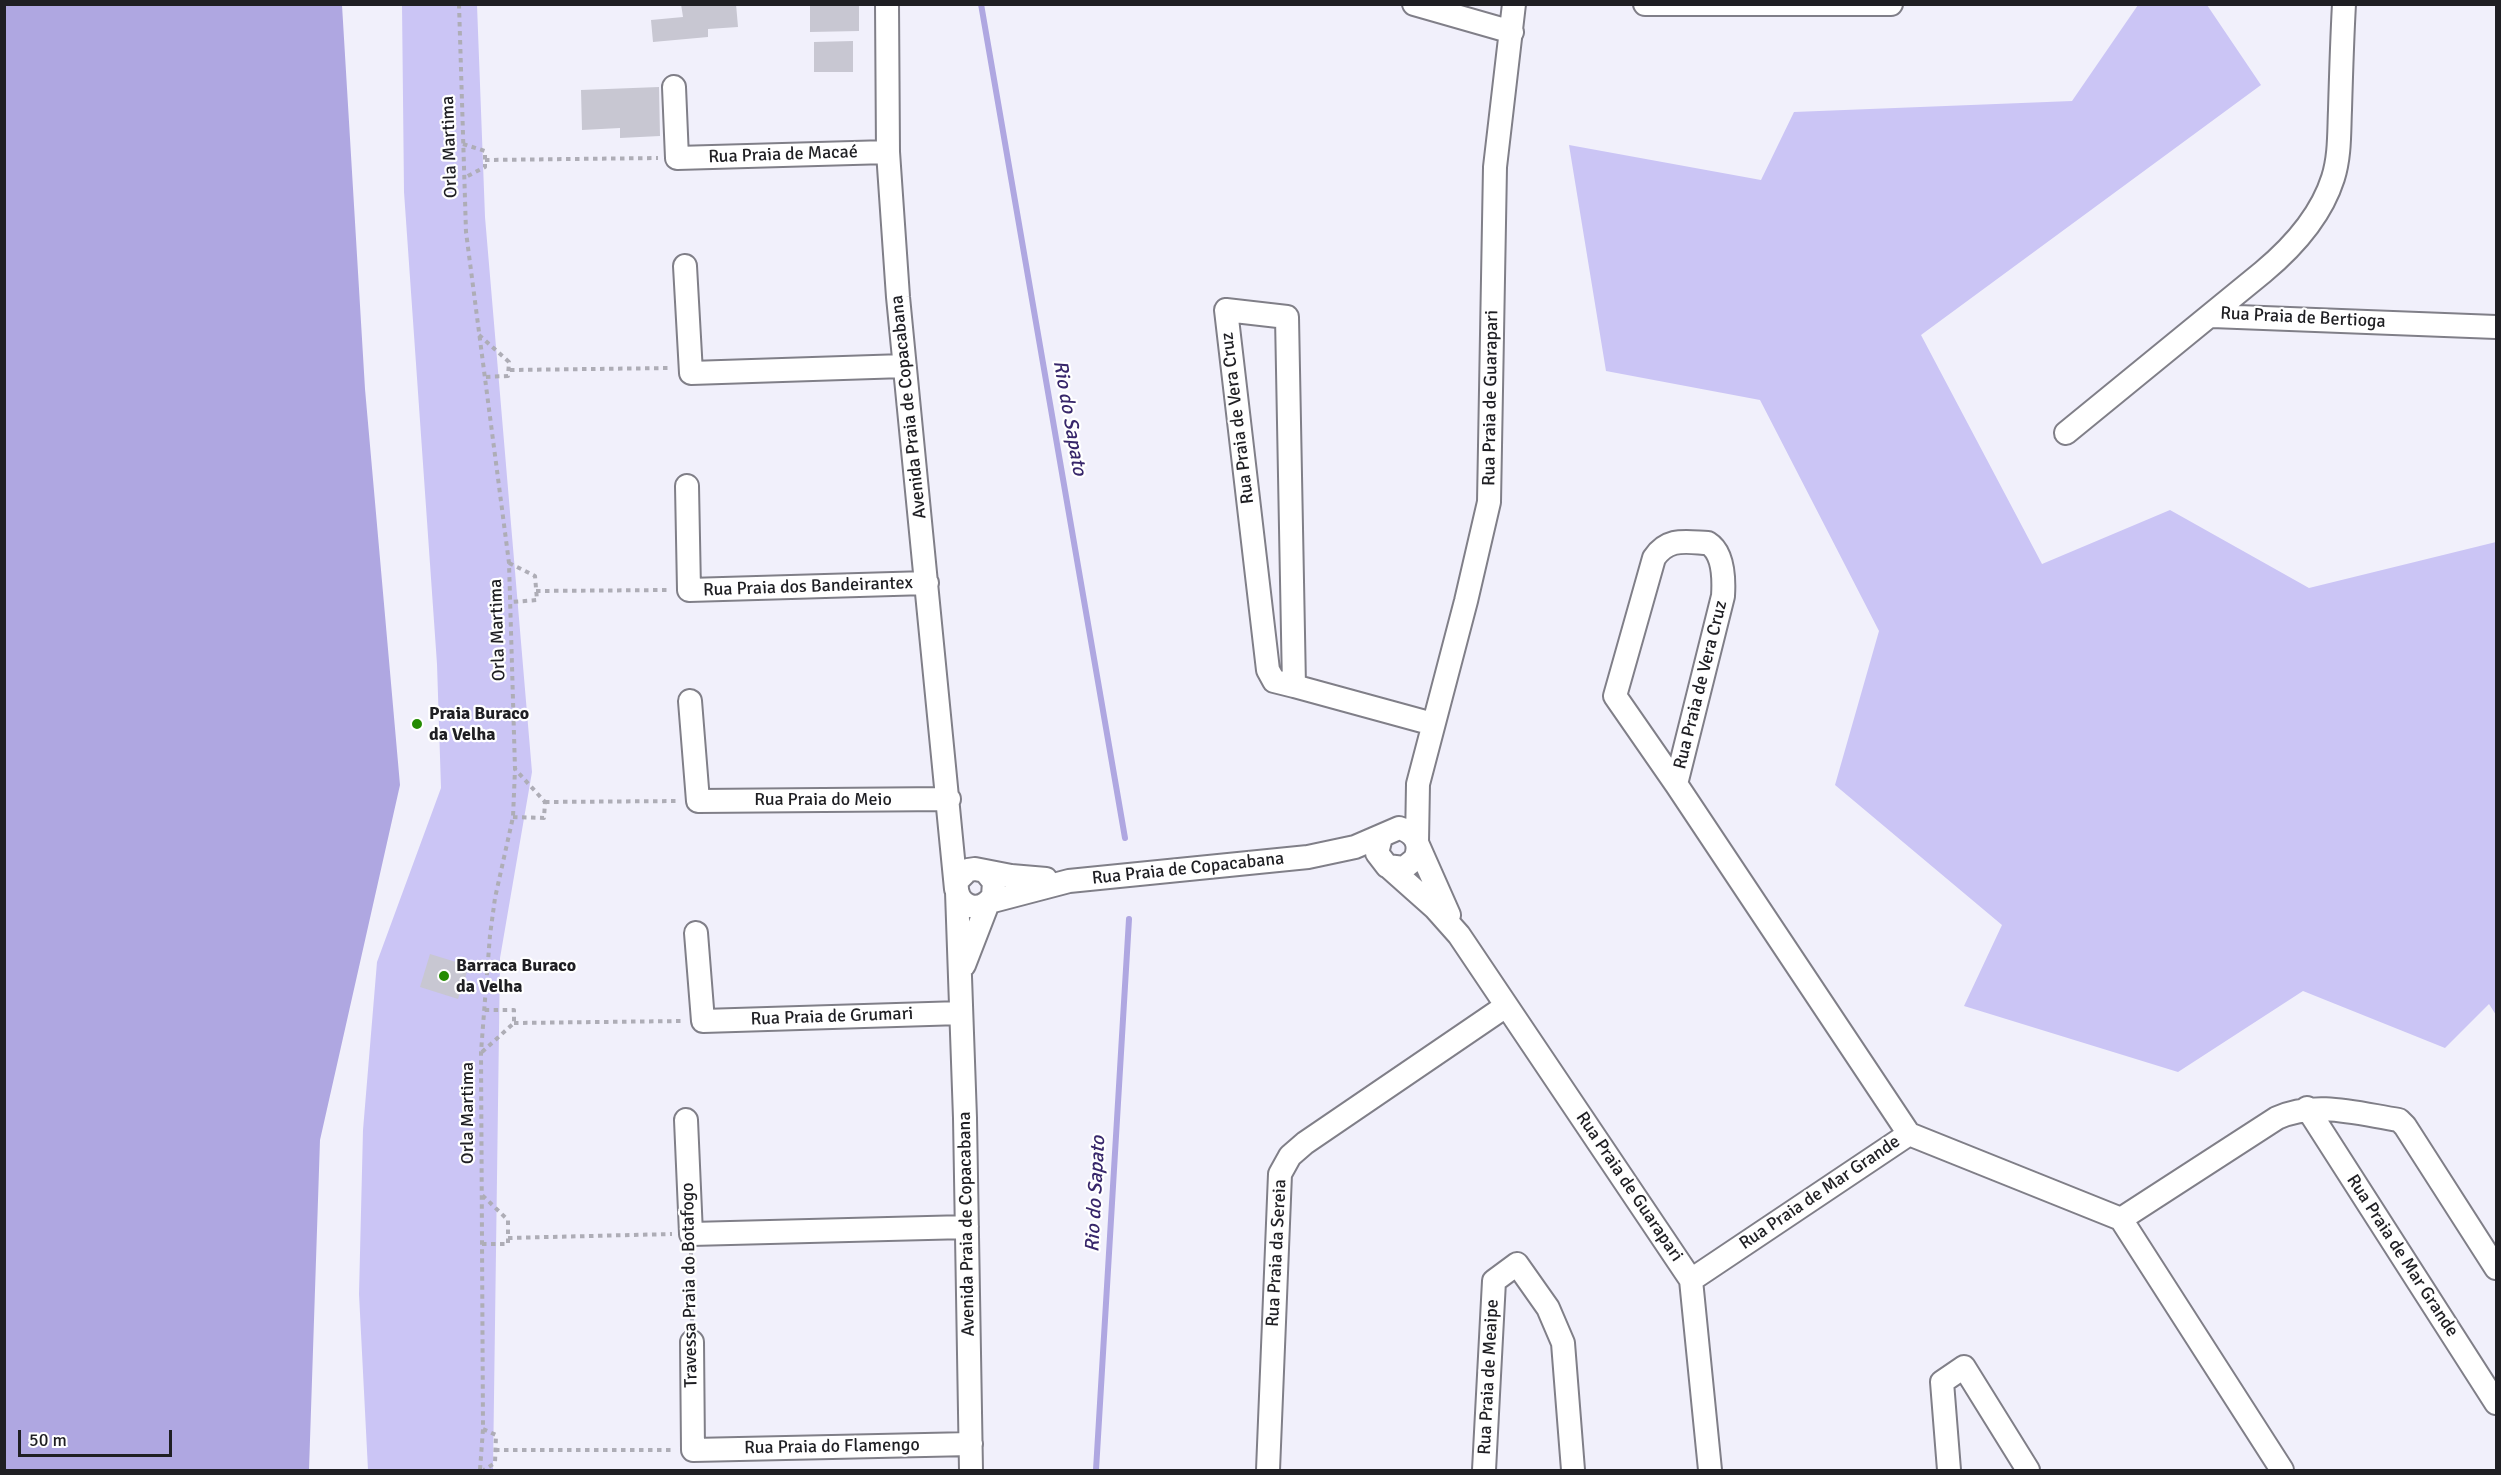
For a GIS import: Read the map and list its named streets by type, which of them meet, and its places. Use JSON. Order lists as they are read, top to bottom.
{
  "streets": {
    "street": [
      "Rua Praia de Macaé",
      "Rua Praia de Bertioga",
      "Rua Praia de Guarapari",
      "Avenida Praia de Copacabana",
      "Rua Praia de Vera Cruz",
      "Rua Praia dos Bandeirantex",
      "Rua Praia do Meio",
      "Rua Praia de Copacabana",
      "Rua Praia de Grumari",
      "Rua Praia de Mar Grande",
      "Rua Praia da Sereia",
      "Travessa Praia do Botafogo",
      "Rua Praia de Meaipe",
      "Rua Praia do Flamengo"
    ],
    "path": ["Orla Martima"]
  },
  "crossings": [
    ["Rua Praia de Macaé", "Avenida Praia de Copacabana"],
    ["Rua Praia de Guarapari", "Rua Praia de Vera Cruz"],
    ["Rua Praia de Guarapari", "Rua Praia de Copacabana"],
    ["Rua Praia de Guarapari", "Rua Praia de Mar Grande"],
    ["Rua Praia de Guarapari", "Rua Praia da Sereia"],
    ["Avenida Praia de Copacabana", "Rua Praia dos Bandeirantex"],
    ["Avenida Praia de Copacabana", "Rua Praia do Meio"],
    ["Avenida Praia de Copacabana", "Rua Praia de Copacabana"],
    ["Avenida Praia de Copacabana", "Rua Praia de Grumari"],
    ["Avenida Praia de Copacabana", "Rua Praia do Flamengo"],
    ["Rua Praia de Vera Cruz", "Rua Praia de Mar Grande"],
    ["Travessa Praia do Botafogo", "Rua Praia do Flamengo"]
  ],
  "water": ["Rio do Sapato"],
  "places": ["Praia Buraco da Velha", "Barraca Buraco da Velha"],
  "scale_bar": "50 m"
}
